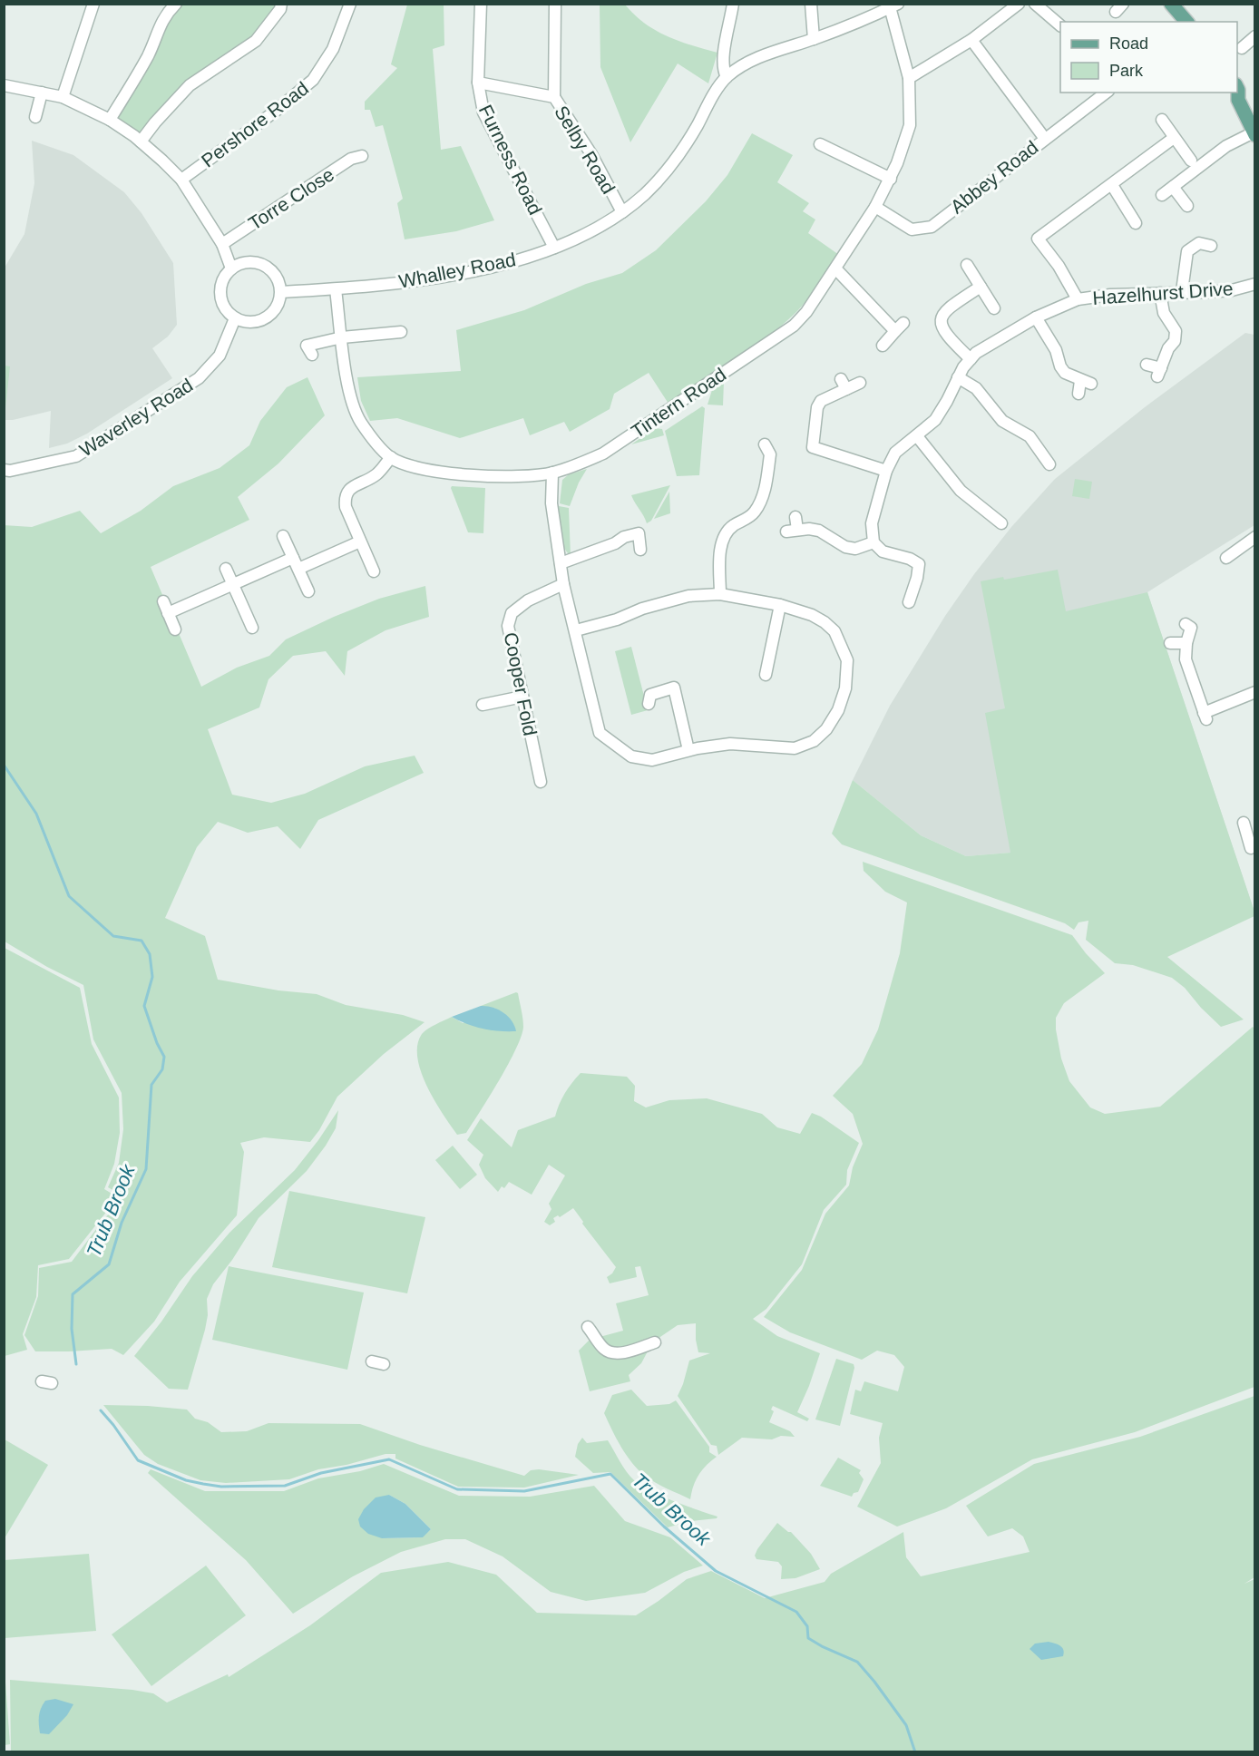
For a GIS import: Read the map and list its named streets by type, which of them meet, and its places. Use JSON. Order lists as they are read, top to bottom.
{
  "streets": {
    "street": [
      "Pershore Road",
      "Selby Road",
      "Furness Road",
      "Abbey Road",
      "Torre Close",
      "Whalley Road",
      "Hazelhurst Drive",
      "Tintern Road",
      "Waverley Road",
      "Cooper Fold"
    ]
  },
  "crossings": [
    ["Selby Road", "Furness Road"],
    ["Selby Road", "Whalley Road"],
    ["Furness Road", "Whalley Road"],
    ["Abbey Road", "Tintern Road"],
    ["Whalley Road", "Tintern Road"],
    ["Whalley Road", "Waverley Road"]
  ],
  "water": ["Trub Brook"],
  "legend": ["Road", "Park"]
}
